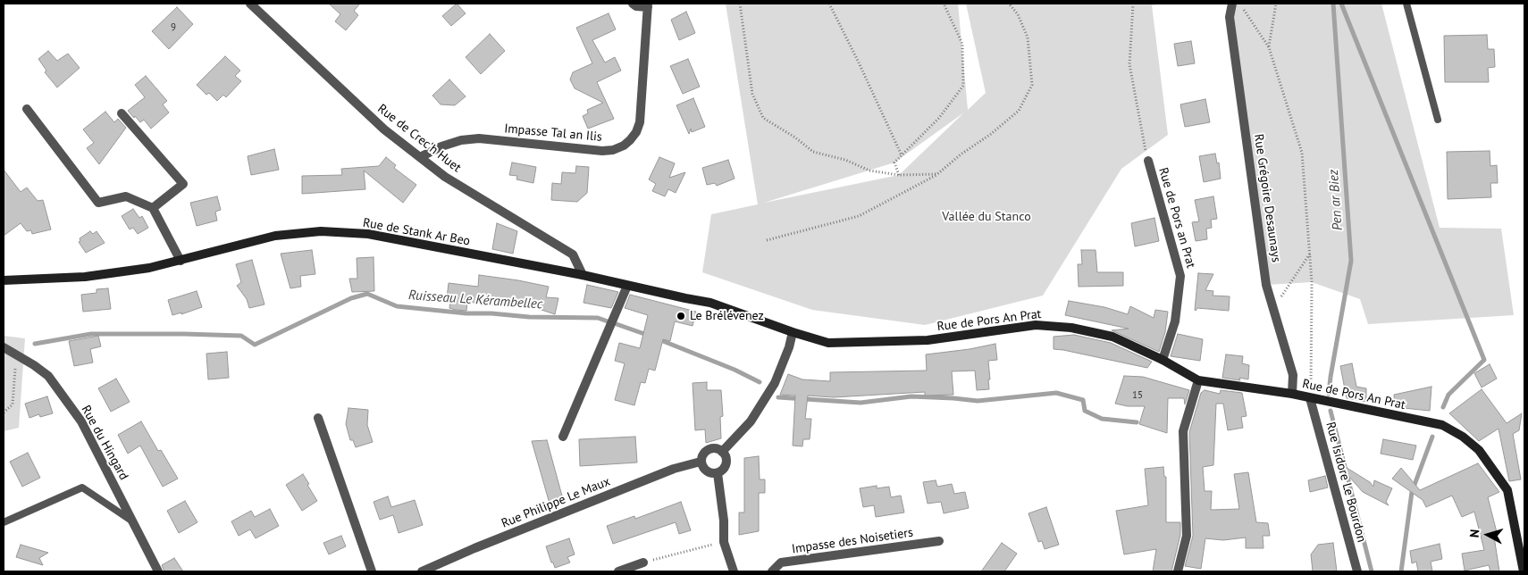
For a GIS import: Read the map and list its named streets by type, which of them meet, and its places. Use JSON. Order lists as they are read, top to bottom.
{
  "streets": {
    "street": [
      "Impasse Tal an Ilis",
      "Rue de Crec'h Huet",
      "Rue Grégoire Desaunays",
      "Rue de Pors an Prat",
      "Rue de Stank Ar Beo",
      "Rue de Pors An Prat",
      "Rue du Hingard",
      "Rue Isidore Le Bourdon",
      "Rue Philippe Le Maux",
      "Impasse des Noisetiers"
    ]
  },
  "crossings": [
    ["Impasse Tal an Ilis", "Rue de Crec'h Huet"],
    ["Rue de Crec'h Huet", "Rue de Stank Ar Beo"],
    ["Rue Grégoire Desaunays", "Rue de Pors An Prat"],
    ["Rue de Pors an Prat", "Rue de Pors An Prat"],
    ["Rue de Stank Ar Beo", "Rue de Pors An Prat"],
    ["Rue de Pors An Prat", "Rue Isidore Le Bourdon"]
  ],
  "water": ["Pen ar Biez", "Ruisseau Le Kérambellec"],
  "parks": ["Vallée du Stanco"],
  "places": ["Le Brélévenez"],
  "house_numbers": ["9", "15"],
  "north": "left"
}
